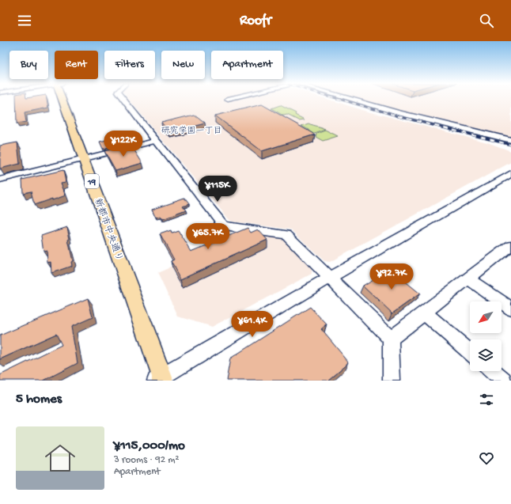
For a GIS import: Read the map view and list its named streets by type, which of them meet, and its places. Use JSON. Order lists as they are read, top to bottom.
{
  "streets": {
    "main road": ["19", "新都市中央通り"]
  },
  "districts": ["研究学園一丁目"],
  "north": "bottom left",
  "page": {
    "header": "Roofr",
    "chip": [
      "Buy",
      "Rent",
      "Filters",
      "New",
      "Apartment"
    ],
    "price": [
      "¥122K",
      "¥115K",
      "¥65.7K",
      "¥92.7K",
      "¥61.4K"
    ],
    "heading": "5 homes",
    "list": [
      {
        "name": "¥115,000/mo",
        "note": "3 rooms · 92 m² · Apartment"
      }
    ]
  }
}
